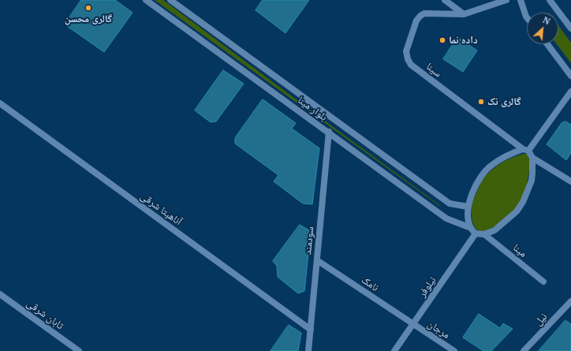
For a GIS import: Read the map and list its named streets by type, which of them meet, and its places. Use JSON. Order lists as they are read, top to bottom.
{
  "streets": {
    "street": [
      "سینا",
      "بلوار مینا",
      "آناهیتا شرقی",
      "سودمند",
      "مینا",
      "نامک",
      "نیلوفر",
      "تابان شرقی",
      "نیل",
      "مرجان"
    ]
  },
  "crossings": [
    ["بلوار مینا", "سودمند"],
    ["آناهیتا شرقی", "سودمند"],
    ["سودمند", "نامک"],
    ["نامک", "نیلوفر"],
    ["نامک", "مرجان"],
    ["نیلوفر", "مرجان"]
  ],
  "places": ["گالری محسن", "داده نما", "گالری نک"],
  "north": "top right"
}
